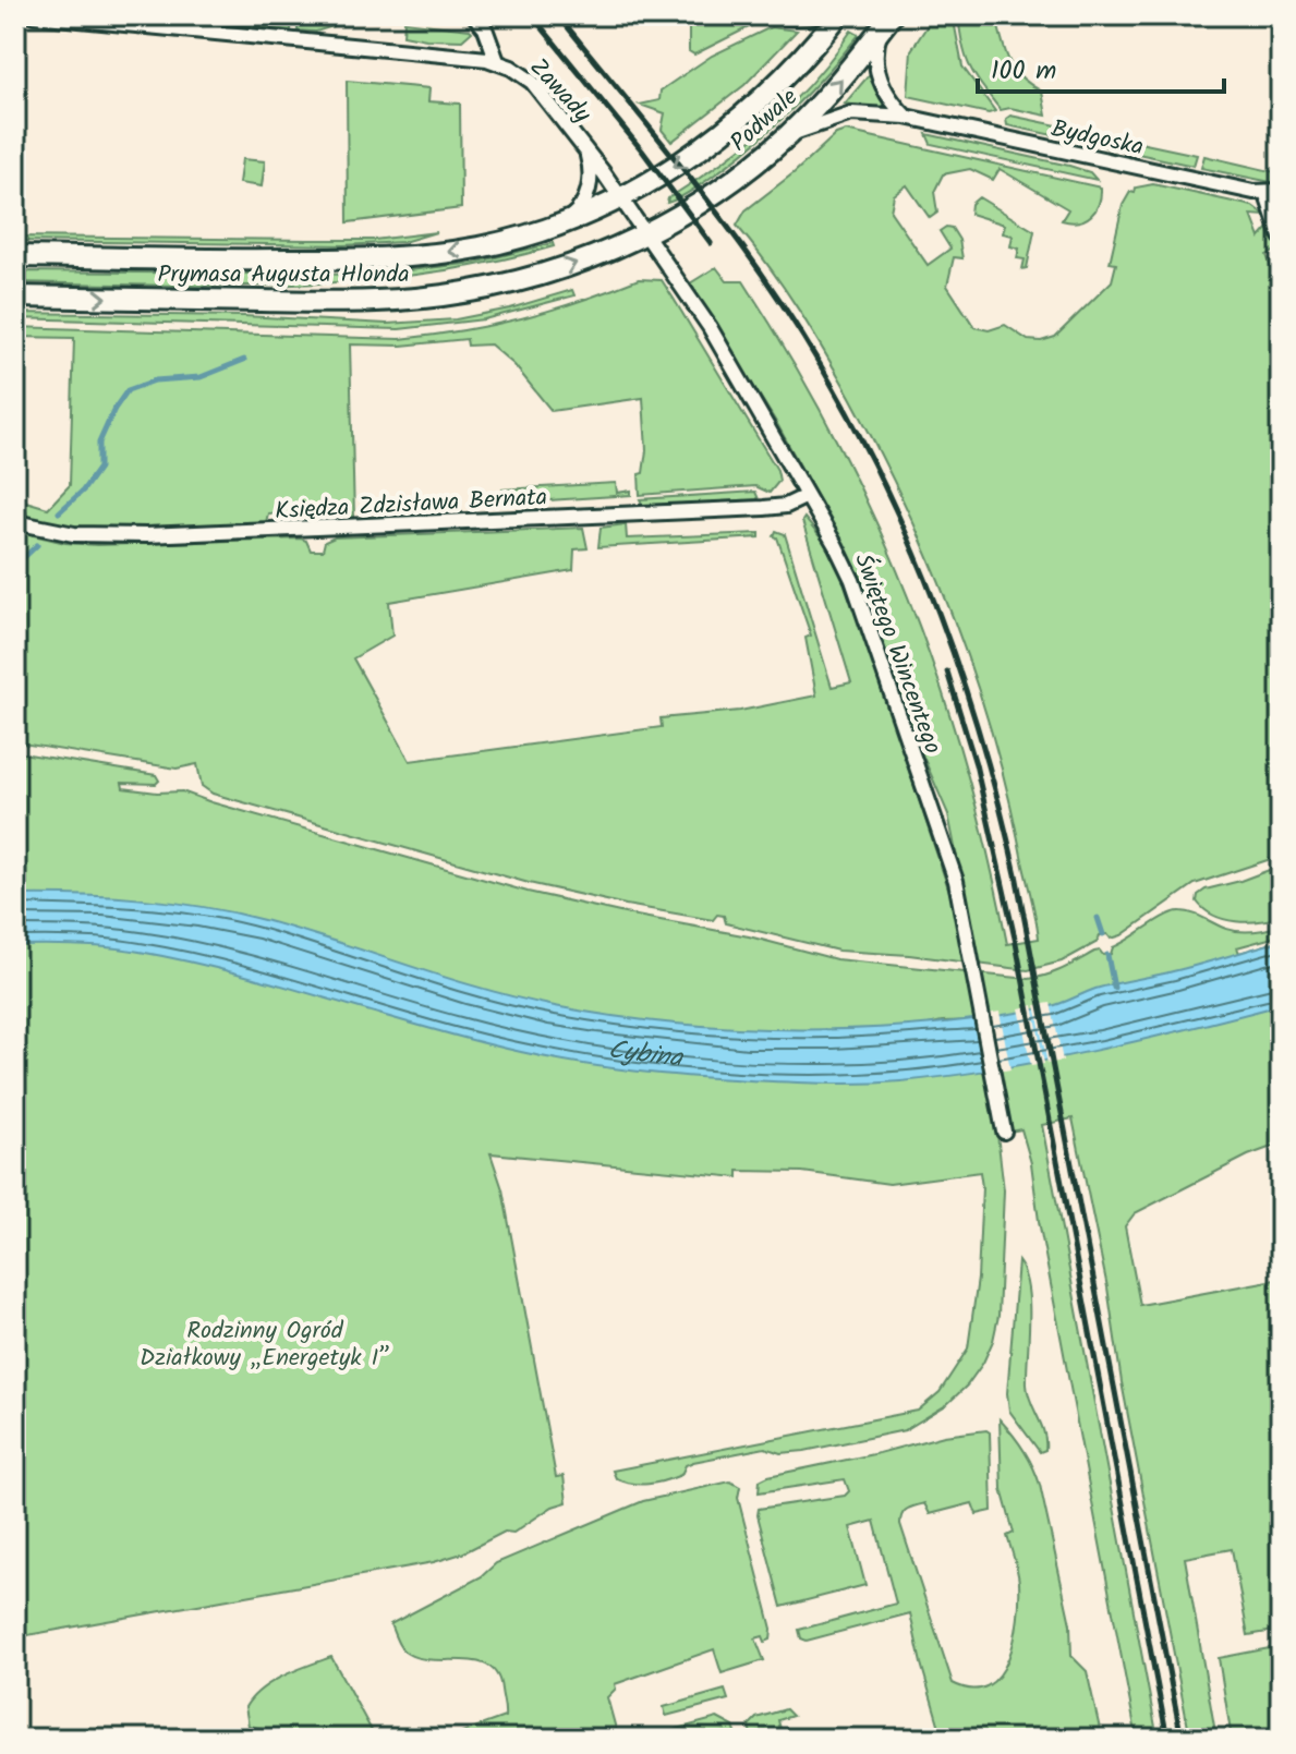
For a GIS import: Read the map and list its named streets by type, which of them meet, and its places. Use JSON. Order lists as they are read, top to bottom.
{
  "streets": {
    "main road": ["Podwale", "Prymasa Augusta Hlonda"],
    "street": [
      "Zawady",
      "Bydgoska",
      "Księdza Zdzisława Bernata",
      "Świętego Wincentego"
    ]
  },
  "crossings": [
    ["Zawady", "Podwale"],
    ["Zawady", "Prymasa Augusta Hlonda"],
    ["Zawady", "Świętego Wincentego"],
    ["Podwale", "Bydgoska"],
    ["Podwale", "Prymasa Augusta Hlonda"],
    ["Podwale", "Świętego Wincentego"],
    ["Prymasa Augusta Hlonda", "Świętego Wincentego"],
    ["Księdza Zdzisława Bernata", "Świętego Wincentego"]
  ],
  "water": ["Cybina"],
  "parks": ["Rodzinny Ogród Działkowy „Energetyk I”"],
  "scale_bar": "100 m"
}
